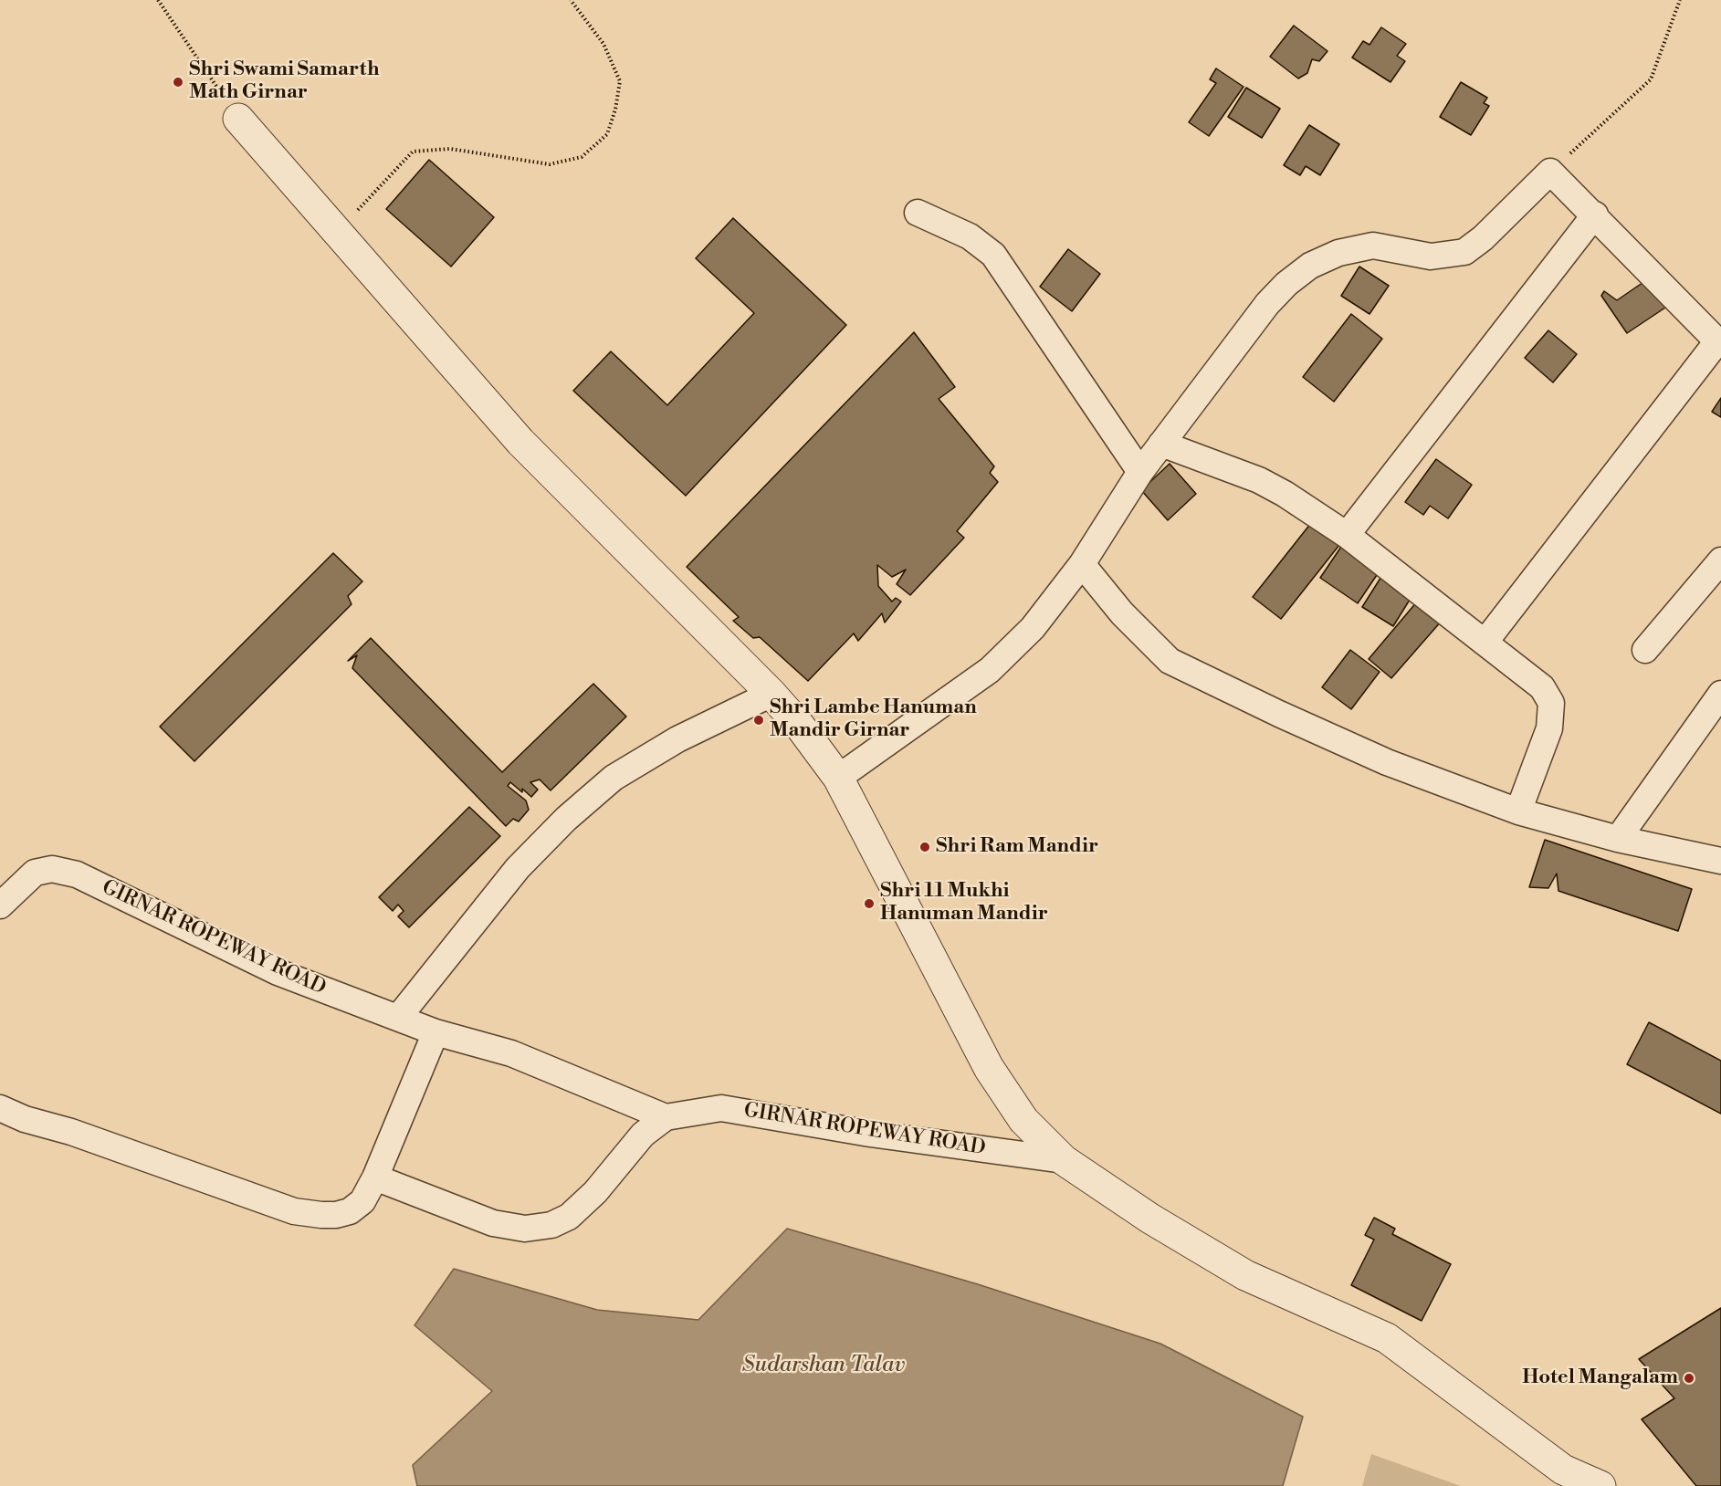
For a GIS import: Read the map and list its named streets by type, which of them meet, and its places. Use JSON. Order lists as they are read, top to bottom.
{
  "streets": {
    "street": ["GIRNAR ROPEWAY ROAD"]
  },
  "water": ["Sudarshan Talav"],
  "places": [
    "Shri Swami Samarth Math Girnar",
    "Shri Lambe Hanuman Mandir Girnar",
    "Shri Ram Mandir",
    "Shri 11 Mukhi Hanuman Mandir",
    "Hotel Mangalam"
  ]
}
